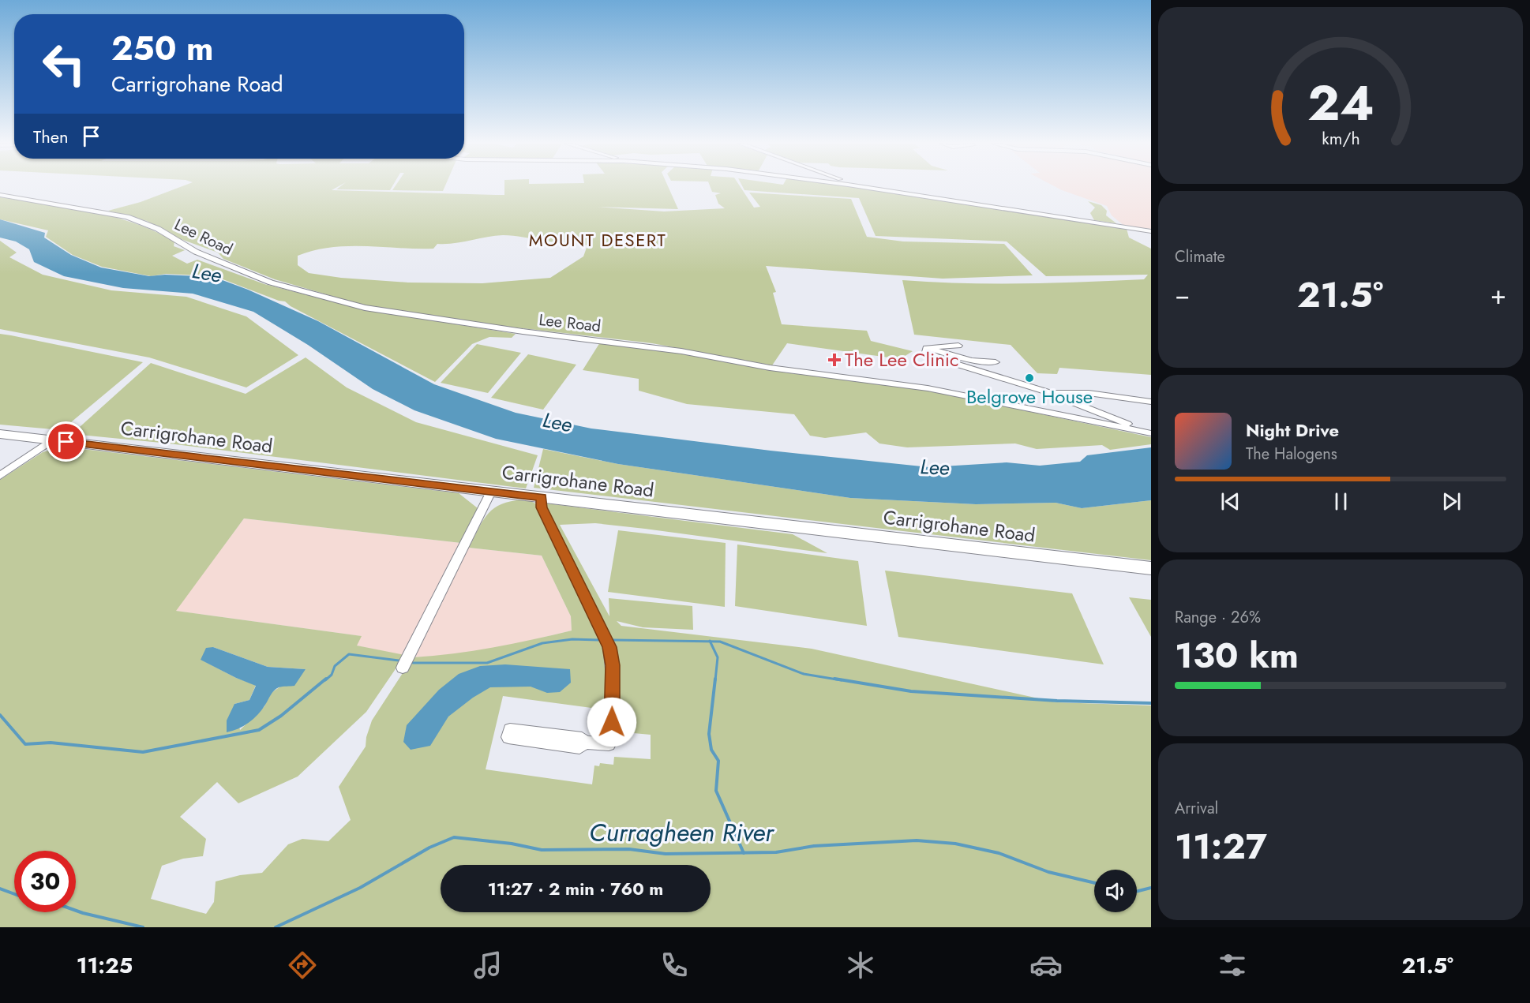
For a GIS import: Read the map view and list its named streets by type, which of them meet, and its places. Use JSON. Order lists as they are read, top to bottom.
{
  "streets": {
    "highway": ["Carrigrohane Road"],
    "street": ["Lee Road"]
  },
  "districts": ["MOUNT DESERT"],
  "water": ["Lee", "Curragheen River"],
  "places": {
    "health": ["The Lee Clinic"],
    "other": ["Belgrove House"]
  },
  "page": {
    "turn": ["250 m", "Carrigrohane Road"],
    "then": "Then",
    "tile": [
      "Climate",
      ["Range · 26%", "130 km"],
      ["Arrival", "11:27"]
    ],
    "heat": ["−", "21.5°", "+"],
    "song": ["Night Drive", "The Halogens"],
    "limit": "30",
    "trip": "11:27 · 2 min · 760 m",
    "tabs": ["11:25", "21.5°"],
    "gauge": ["24", "km/h"]
  }
}
